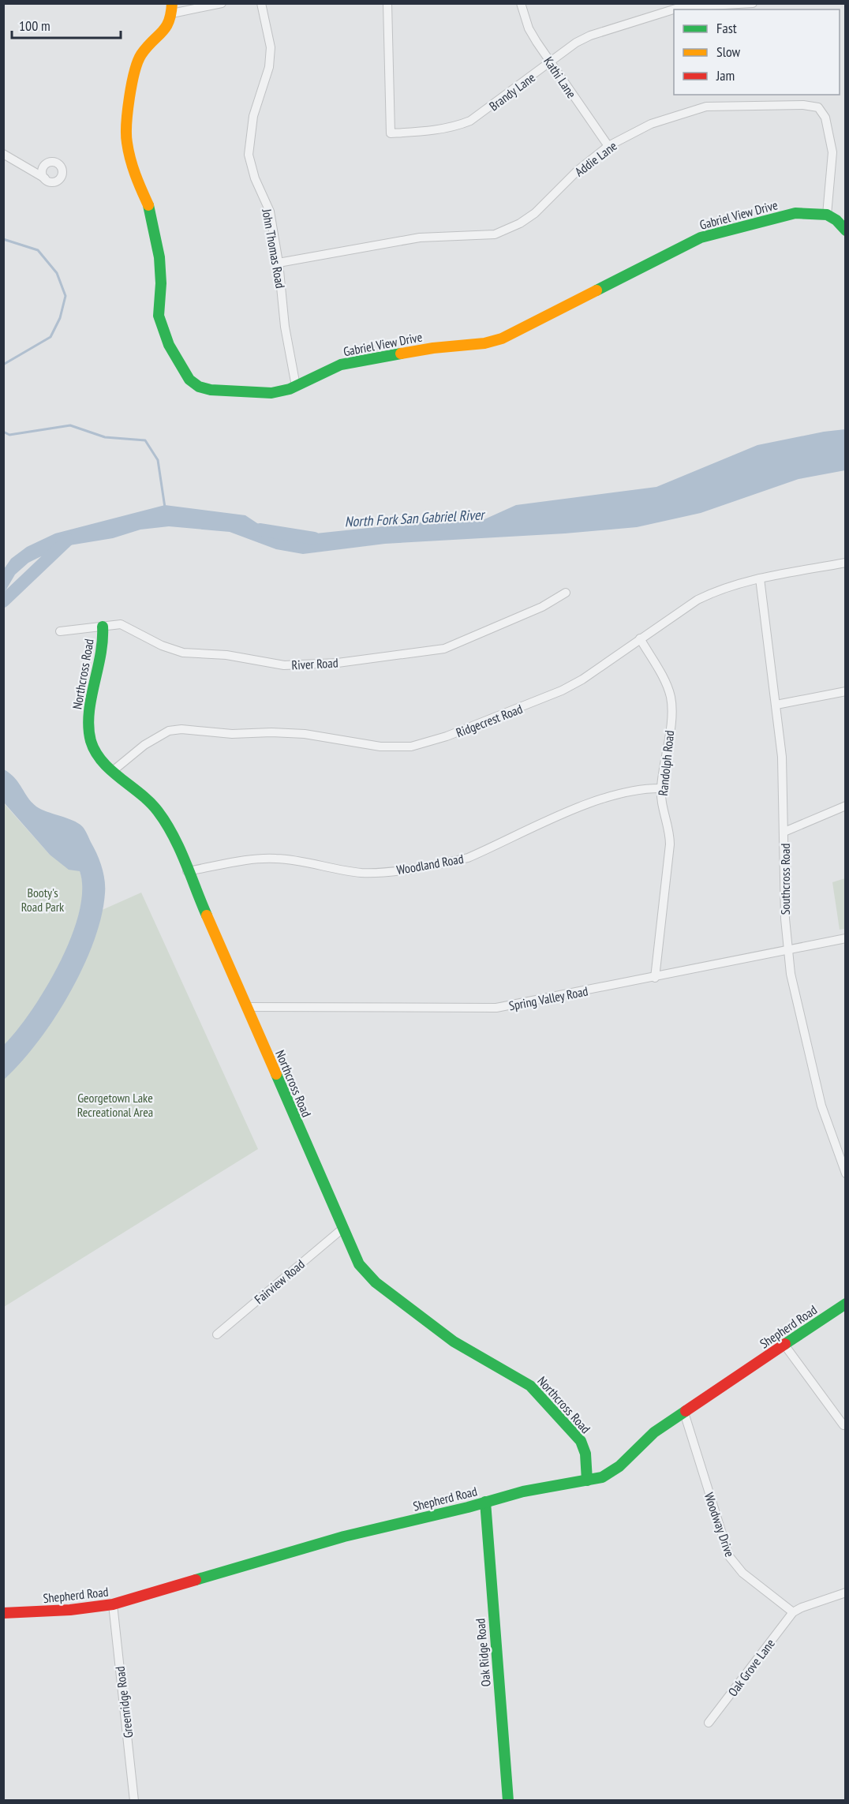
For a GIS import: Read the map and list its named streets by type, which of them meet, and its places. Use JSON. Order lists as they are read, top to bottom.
{
  "streets": {
    "street": [
      "Kathi Lane",
      "Brandy Lane",
      "Addie Lane",
      "Gabriel View Drive",
      "John Thomas Road",
      "River Road",
      "Northcross Road",
      "Ridgecrest Road",
      "Randolph Road",
      "Woodland Road",
      "Southcross Road",
      "Spring Valley Road",
      "Fairview Road",
      "Shepherd Road",
      "Woodway Drive",
      "Oak Ridge Road",
      "Oak Grove Lane",
      "Greenridge Road"
    ]
  },
  "crossings": [
    ["Kathi Lane", "Brandy Lane"],
    ["Kathi Lane", "Addie Lane"],
    ["Addie Lane", "Gabriel View Drive"],
    ["Addie Lane", "John Thomas Road"],
    ["Gabriel View Drive", "John Thomas Road"],
    ["River Road", "Northcross Road"],
    ["Northcross Road", "Ridgecrest Road"],
    ["Northcross Road", "Woodland Road"],
    ["Northcross Road", "Spring Valley Road"],
    ["Northcross Road", "Fairview Road"],
    ["Northcross Road", "Shepherd Road"],
    ["Ridgecrest Road", "Randolph Road"],
    ["Ridgecrest Road", "Southcross Road"],
    ["Randolph Road", "Woodland Road"],
    ["Randolph Road", "Spring Valley Road"],
    ["Southcross Road", "Spring Valley Road"],
    ["Shepherd Road", "Woodway Drive"],
    ["Shepherd Road", "Oak Ridge Road"],
    ["Shepherd Road", "Greenridge Road"],
    ["Woodway Drive", "Oak Grove Lane"]
  ],
  "water": ["North Fork San Gabriel River"],
  "parks": ["Booty's Road Park", "Georgetown Lake Recreational Area"],
  "legend": ["Fast", "Slow", "Jam"],
  "scale_bar": "100 m"
}
